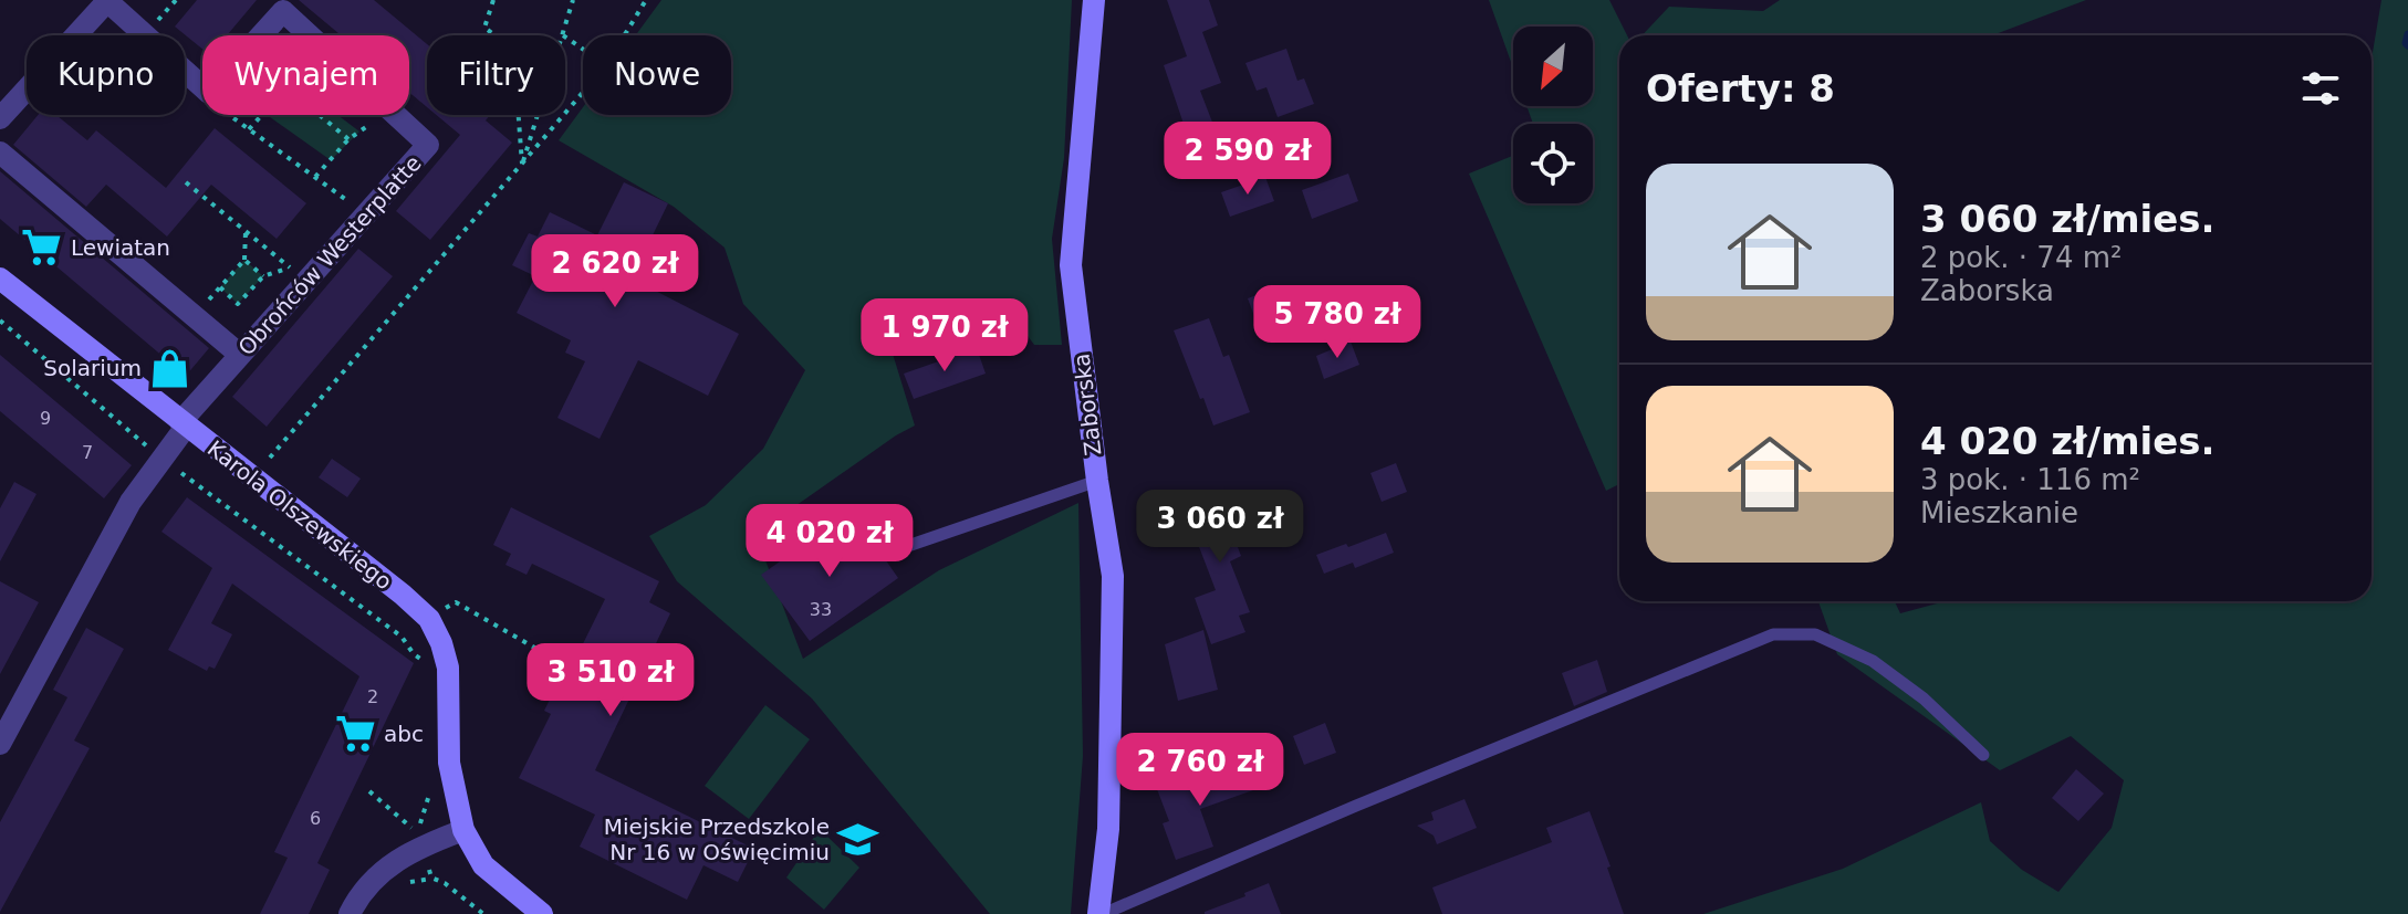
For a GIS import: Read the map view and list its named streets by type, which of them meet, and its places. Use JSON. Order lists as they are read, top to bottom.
{
  "streets": {
    "street": ["Obrońców Westerplatte", "Zaborska", "Karola Olszewskiego"]
  },
  "crossings": [
    ["Obrońców Westerplatte", "Karola Olszewskiego"]
  ],
  "places": {
    "supermarket": ["Lewiatan", "abc"],
    "shop": ["Solarium"],
    "school or university": ["Miejskie Przedszkole Nr 16 w Oświęcimiu"]
  },
  "house_numbers": [
    "9",
    "7",
    "33",
    "2",
    "6"
  ],
  "north": "bottom left",
  "page": {
    "chip": [
      "Kupno",
      "Wynajem",
      "Filtry",
      "Nowe"
    ],
    "heading": "Oferty: 8",
    "price": [
      "2 590 zł",
      "2 620 zł",
      "5 780 zł",
      "1 970 zł",
      "3 060 zł",
      "4 020 zł",
      "3 510 zł",
      "2 760 zł"
    ],
    "list": [
      {
        "name": "3 060 zł/mies.",
        "note": "2 pok. · 74 m² · Zaborska"
      },
      {
        "name": "4 020 zł/mies.",
        "note": "3 pok. · 116 m² · Mieszkanie"
      }
    ]
  }
}
